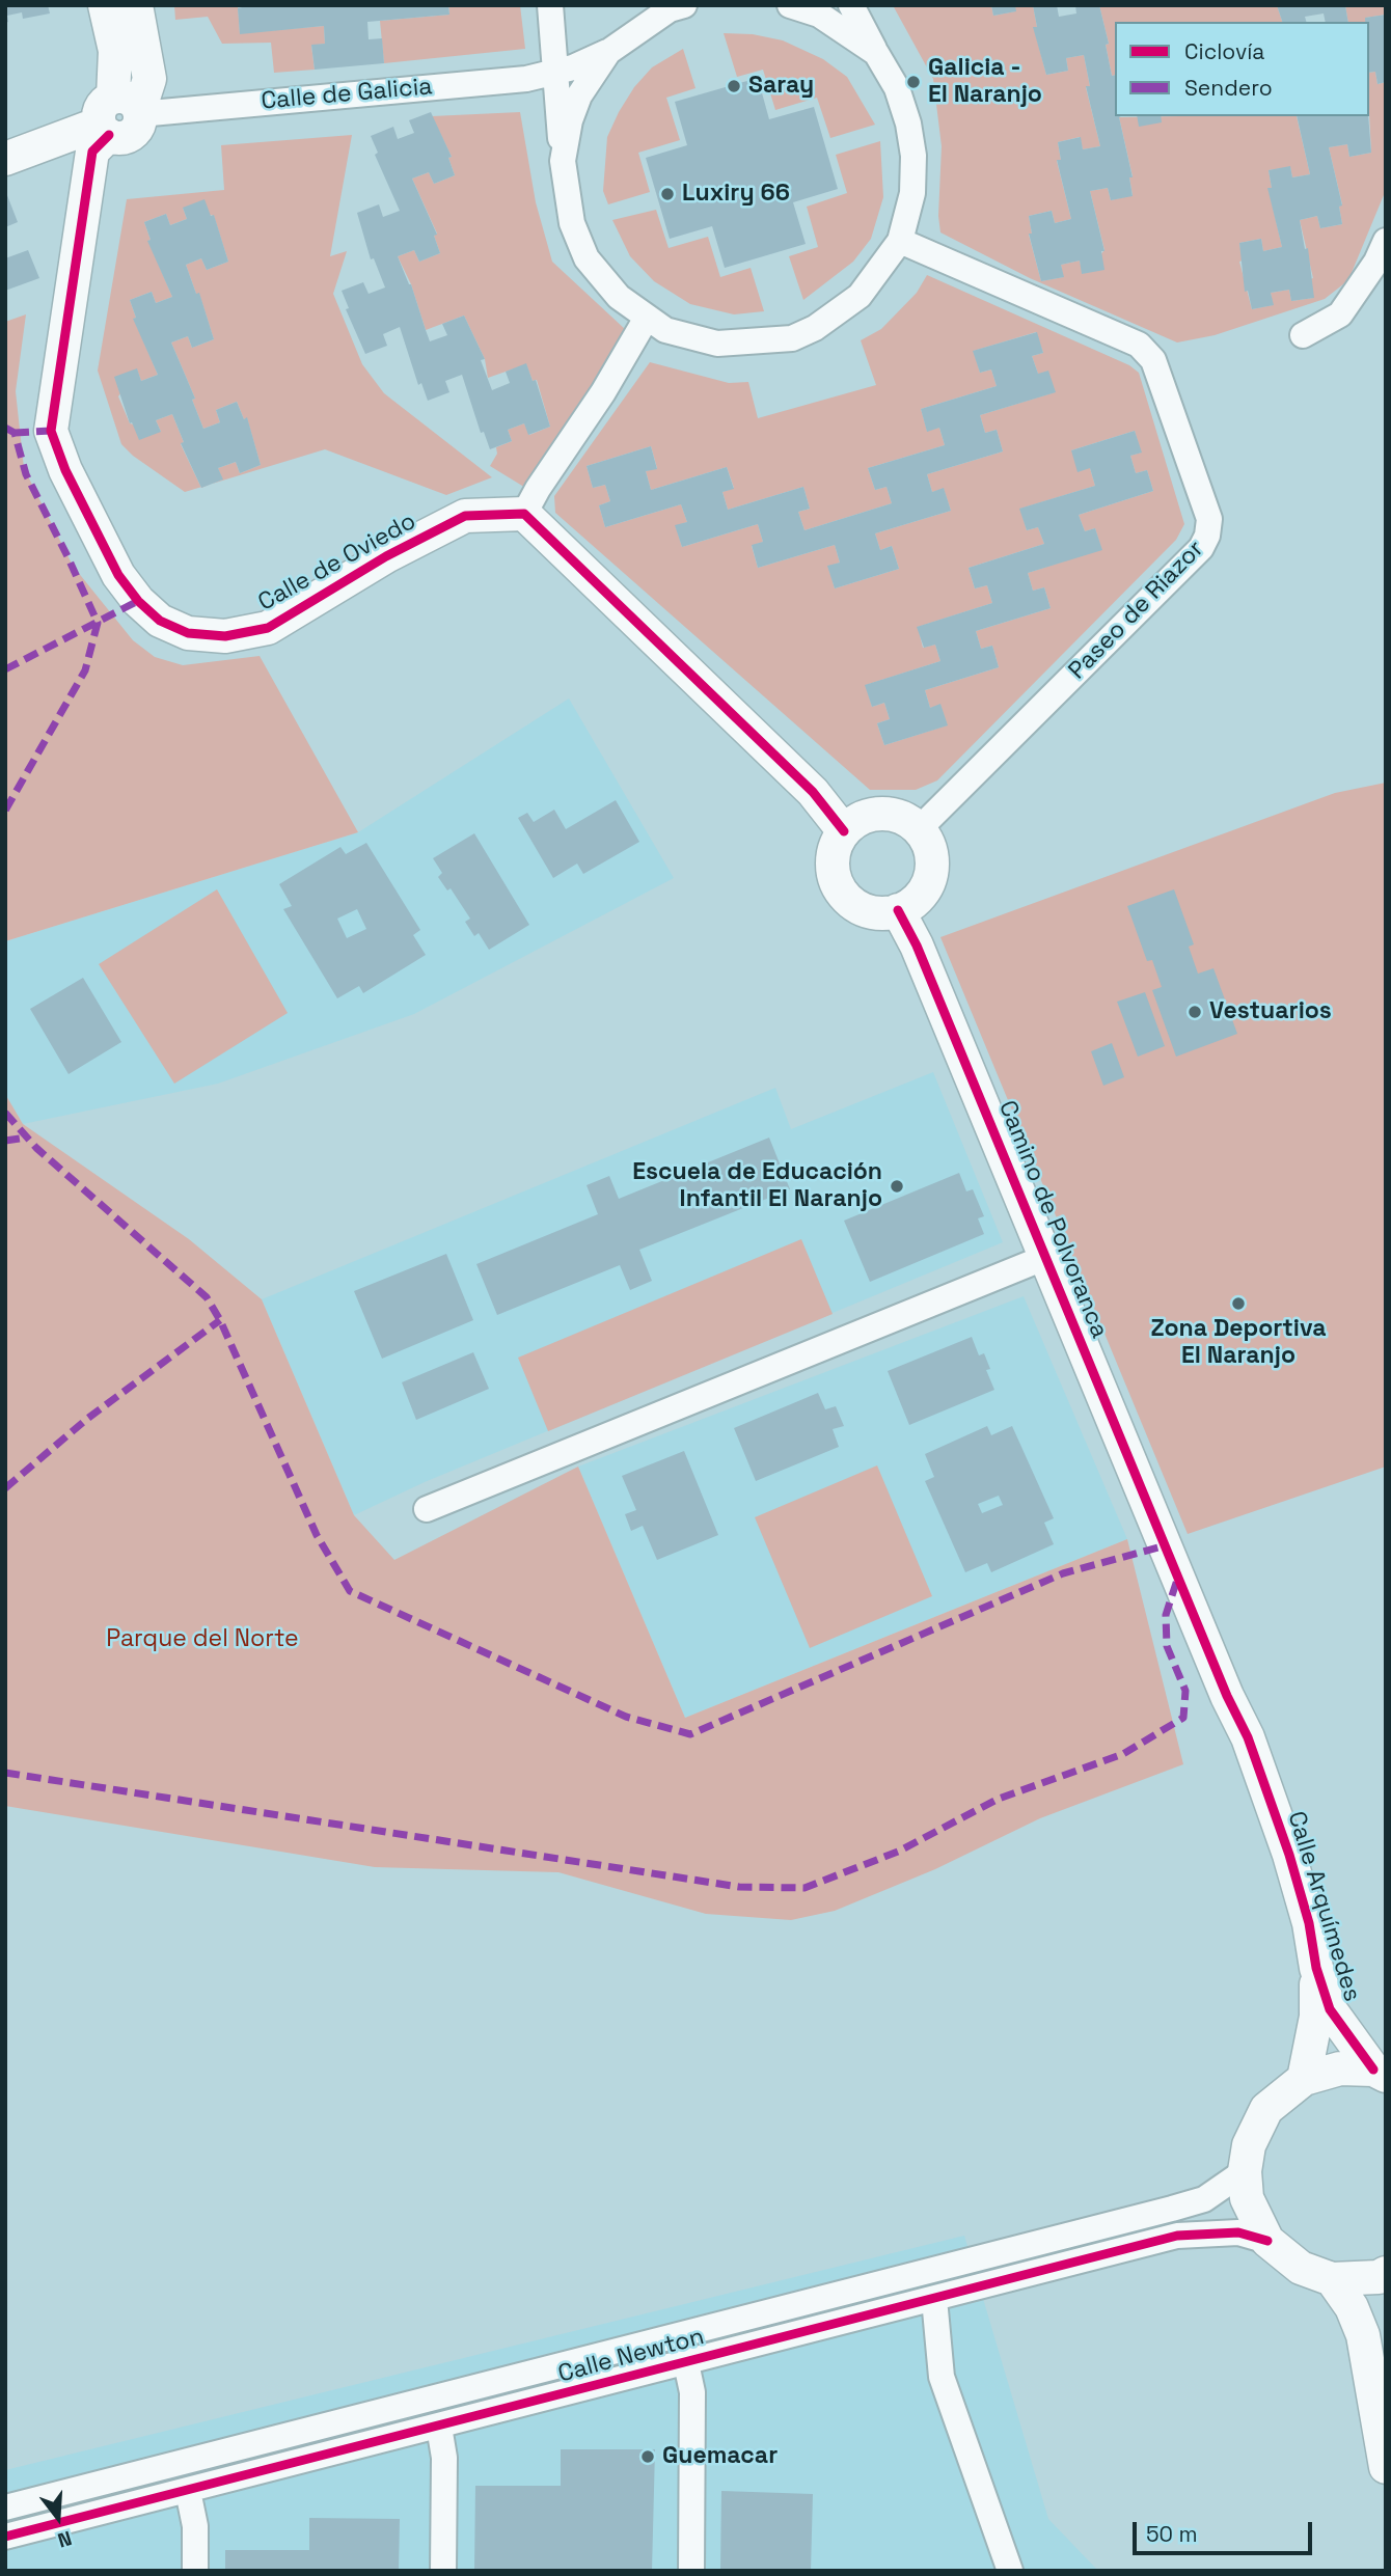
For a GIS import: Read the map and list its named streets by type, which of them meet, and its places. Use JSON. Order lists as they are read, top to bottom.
{
  "streets": {
    "street": [
      "Calle de Galicia",
      "Calle de Oviedo",
      "Paseo de Riazor",
      "Camino de Polvoranca",
      "Calle Arquímedes",
      "Calle Newton"
    ]
  },
  "crossings": [
    ["Calle de Galicia", "Calle de Oviedo"],
    ["Paseo de Riazor", "Camino de Polvoranca"],
    ["Camino de Polvoranca", "Calle Arquímedes"]
  ],
  "parks": ["Parque del Norte"],
  "places": [
    "Galicia - El Naranjo",
    "Saray",
    "Luxiry 66",
    "Vestuarios",
    "Escuela de Educación Infantil El Naranjo",
    "Zona Deportiva El Naranjo",
    "Guemacar"
  ],
  "legend": ["Ciclovía", "Sendero"],
  "scale_bar": "50 m",
  "north": "bottom"
}
